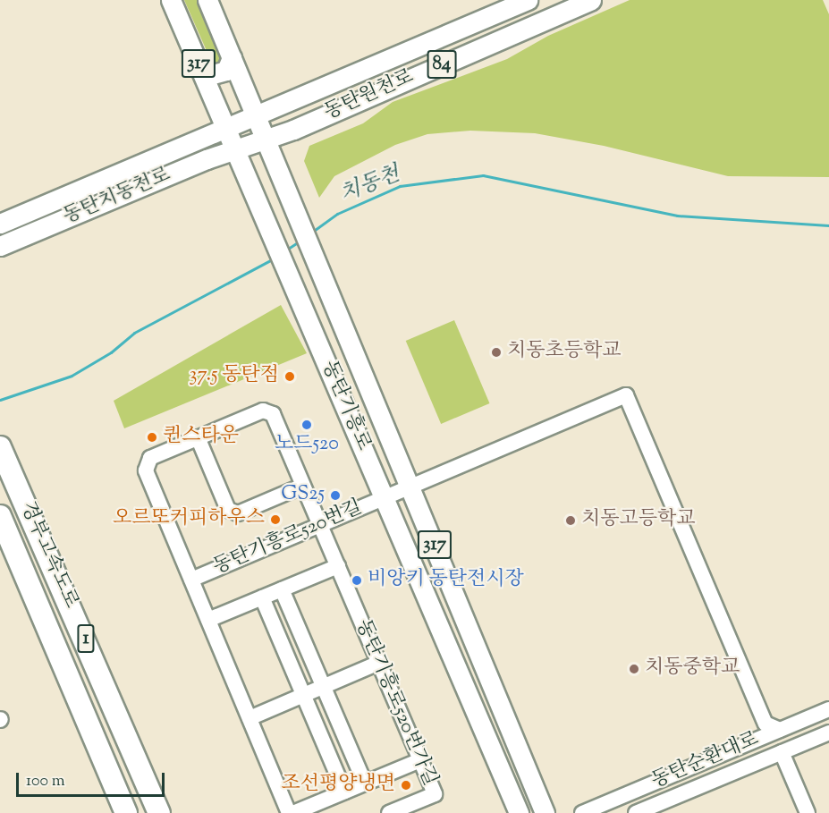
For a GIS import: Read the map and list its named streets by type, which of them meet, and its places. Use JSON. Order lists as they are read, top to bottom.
{
  "streets": {
    "highway": ["경부고속도로", "1"],
    "main road": [
      "317",
      "84",
      "동탄원천로",
      "동탄치동천로",
      "동탄기흥로"
    ],
    "street": ["동탄기흥로520번길", "동탄기흥로520번가길", "동탄순환대로"]
  },
  "crossings": [
    ["동탄원천로", "동탄치동천로"],
    ["동탄원천로", "동탄기흥로"],
    ["동탄치동천로", "동탄기흥로"],
    ["동탄기흥로", "동탄기흥로520번길"],
    ["동탄기흥로520번길", "동탄기흥로520번가길"],
    ["동탄기흥로520번길", "동탄순환대로"]
  ],
  "water": ["치동천"],
  "places": [
    "치동초등학교",
    "37.5 동탄점",
    "노드520",
    "퀸스타운",
    "GS25",
    "오르또커피하우스",
    "치동고등학교",
    "비앙키 동탄전시장",
    "치동중학교",
    "조선평양냉면"
  ],
  "scale_bar": "100 m"
}
